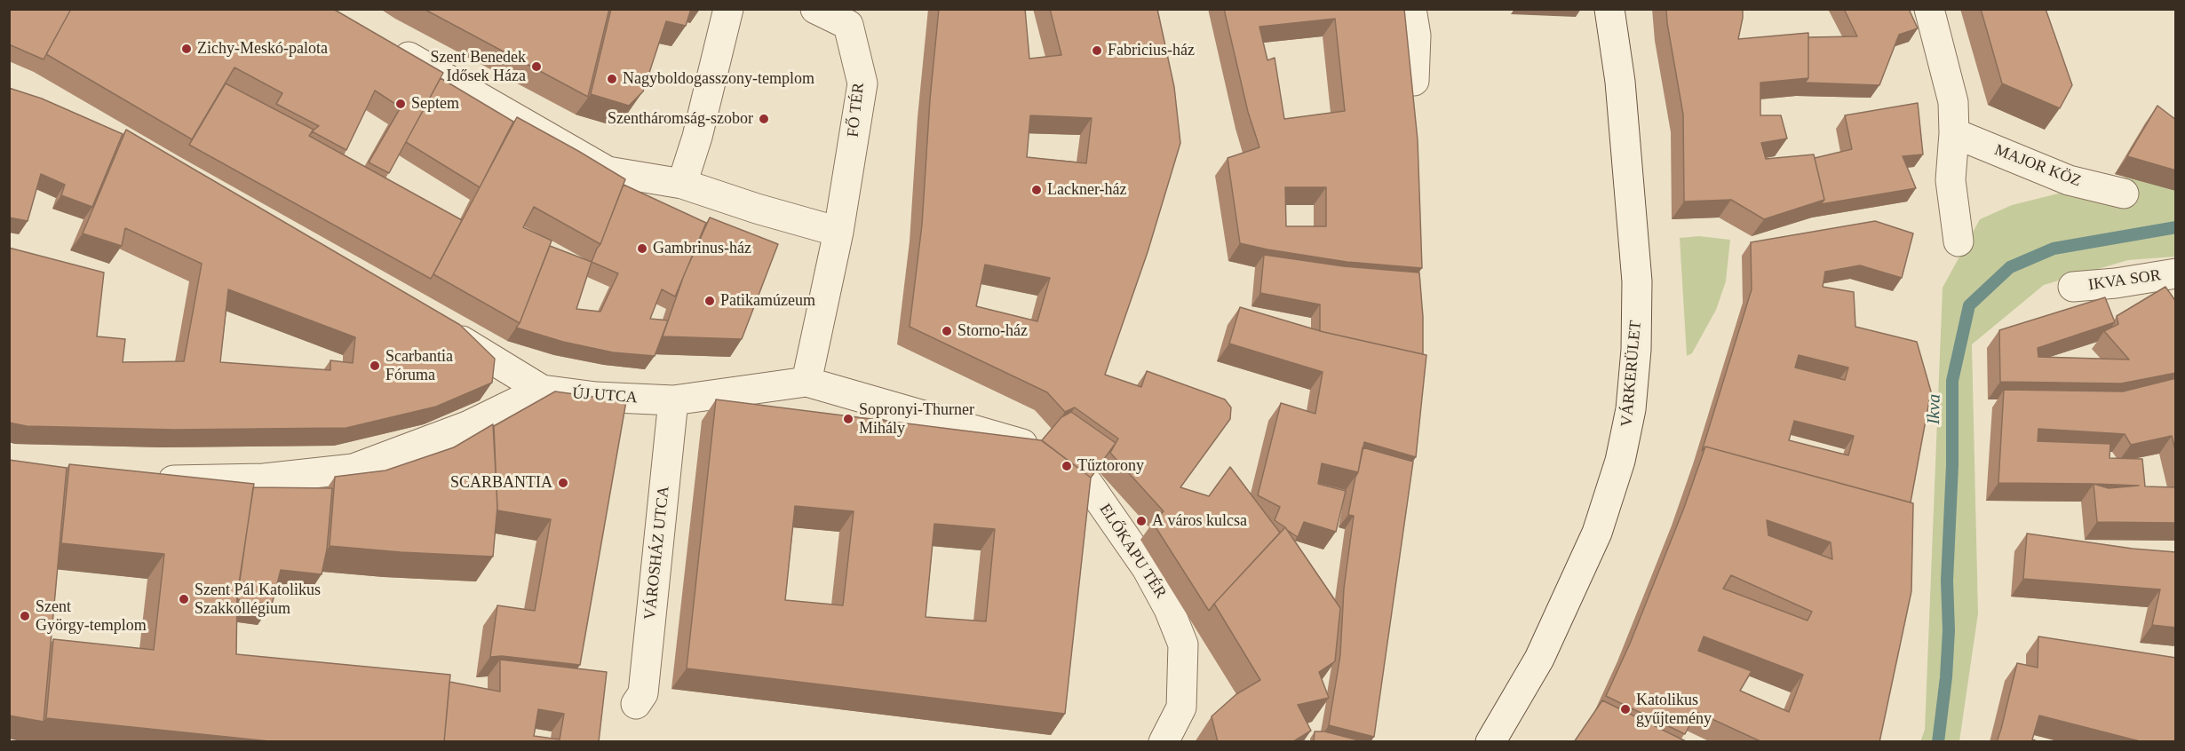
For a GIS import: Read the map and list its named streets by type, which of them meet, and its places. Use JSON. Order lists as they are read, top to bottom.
{
  "streets": {
    "street": [
      "FŐ TÉR",
      "MAJOR KÖZ",
      "IKVA SOR",
      "VÁRKERÜLET",
      "ÚJ UTCA",
      "ELŐKAPU TÉR",
      "VÁROSHÁZ UTCA"
    ]
  },
  "crossings": [
    ["ÚJ UTCA", "VÁROSHÁZ UTCA"]
  ],
  "water": ["Ikva"],
  "places": [
    "Zichy-Meskó-palota",
    "Fabricius-ház",
    "Szent Benedek Idősek Háza",
    "Nagyboldogasszony-templom",
    "Septem",
    "Szentháromság-szobor",
    "Lackner-ház",
    "Gambrinus-ház",
    "Patikamúzeum",
    "Storno-ház",
    "Scarbantia Fóruma",
    "Sopronyi-Thurner Mihály",
    "Tűztorony",
    "SCARBANTIA",
    "A város kulcsa",
    "Szent Pál Katolikus Szakkollégium",
    "Szent György-templom",
    "Katolikus gyűjtemény"
  ]
}
